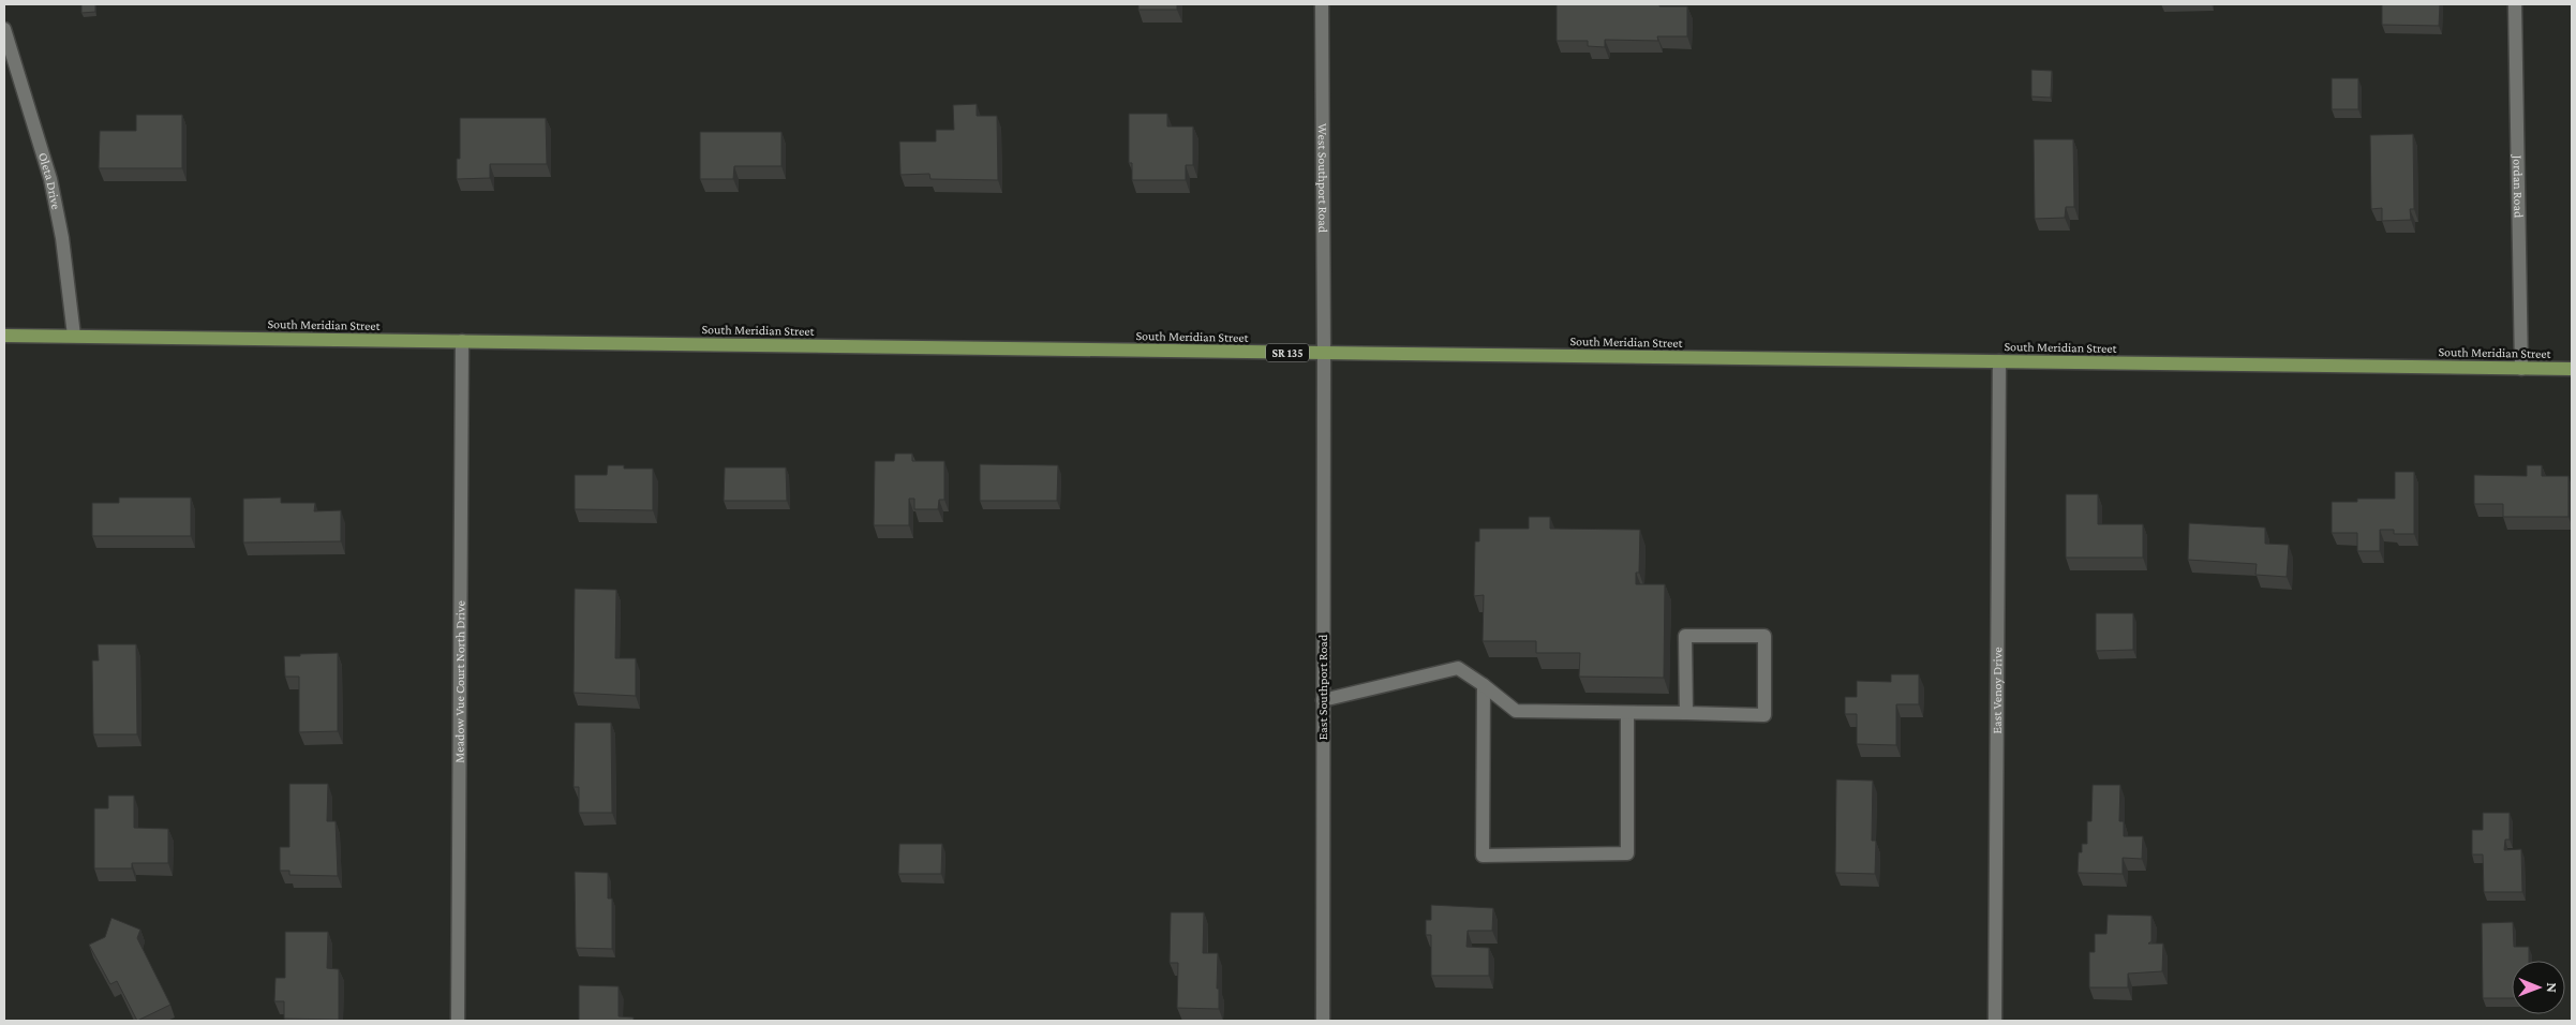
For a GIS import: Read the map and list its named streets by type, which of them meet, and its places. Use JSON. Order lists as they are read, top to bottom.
{
  "streets": {
    "main road": ["South Meridian Street", "SR 135"],
    "street": [
      "West Southport Road",
      "Oleta Drive",
      "Jordan Road",
      "Meadow Vue Court North Drive",
      "East Southport Road",
      "East Venoy Drive"
    ]
  },
  "crossings": [
    ["West Southport Road", "South Meridian Street"],
    ["West Southport Road", "East Southport Road"],
    ["Oleta Drive", "South Meridian Street"],
    ["Jordan Road", "South Meridian Street"],
    ["South Meridian Street", "Meadow Vue Court North Drive"],
    ["South Meridian Street", "East Southport Road"],
    ["South Meridian Street", "East Venoy Drive"]
  ],
  "north": "right"
}
